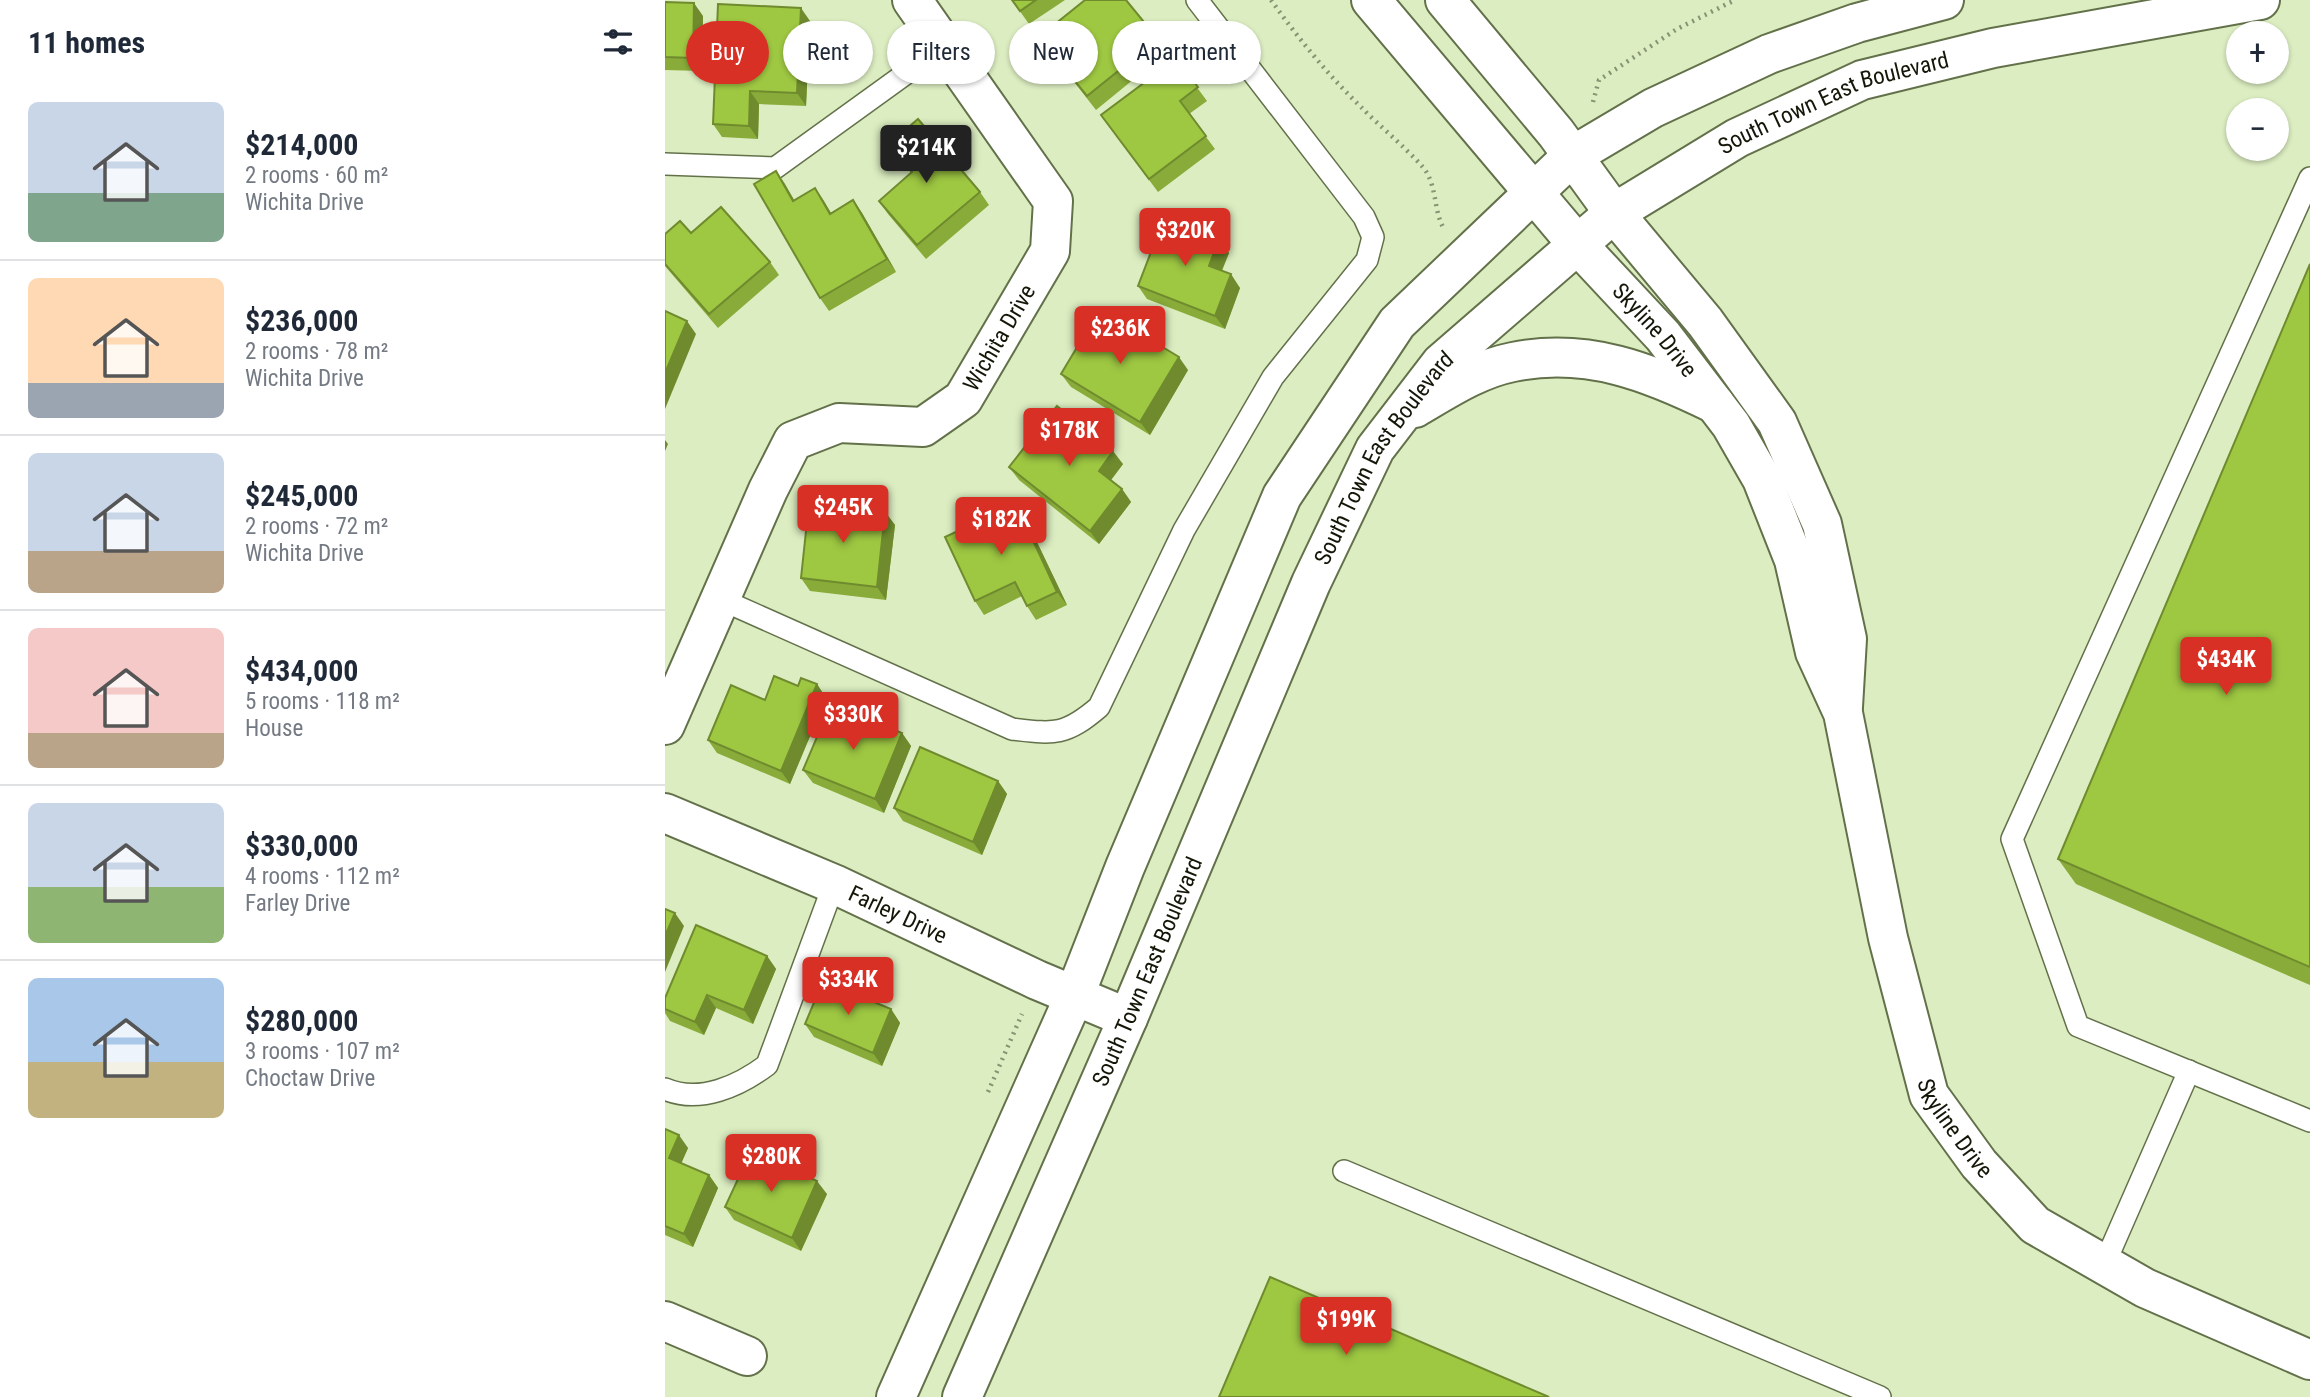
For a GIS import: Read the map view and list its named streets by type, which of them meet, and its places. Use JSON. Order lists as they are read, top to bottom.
{
  "streets": {
    "main road": [
      "South Town East Boulevard",
      "Skyline Drive",
      "Wichita Drive",
      "Farley Drive"
    ]
  },
  "crossings": [
    ["South Town East Boulevard", "Skyline Drive"],
    ["South Town East Boulevard", "Farley Drive"]
  ],
  "page": {
    "heading": "11 homes",
    "map_buttons": ["+", "−"],
    "chip": [
      "Buy",
      "Rent",
      "Filters",
      "New",
      "Apartment"
    ],
    "list": [
      {
        "name": "$214,000",
        "note": "2 rooms · 60 m² · Wichita Drive"
      },
      {
        "name": "$236,000",
        "note": "2 rooms · 78 m² · Wichita Drive"
      },
      {
        "name": "$245,000",
        "note": "2 rooms · 72 m² · Wichita Drive"
      },
      {
        "name": "$434,000",
        "note": "5 rooms · 118 m² · House"
      },
      {
        "name": "$330,000",
        "note": "4 rooms · 112 m² · Farley Drive"
      },
      {
        "name": "$280,000",
        "note": "3 rooms · 107 m² · Choctaw Drive"
      }
    ],
    "price": [
      "$214K",
      "$320K",
      "$236K",
      "$178K",
      "$245K",
      "$182K",
      "$434K",
      "$330K",
      "$334K",
      "$280K",
      "$199K"
    ]
  }
}
